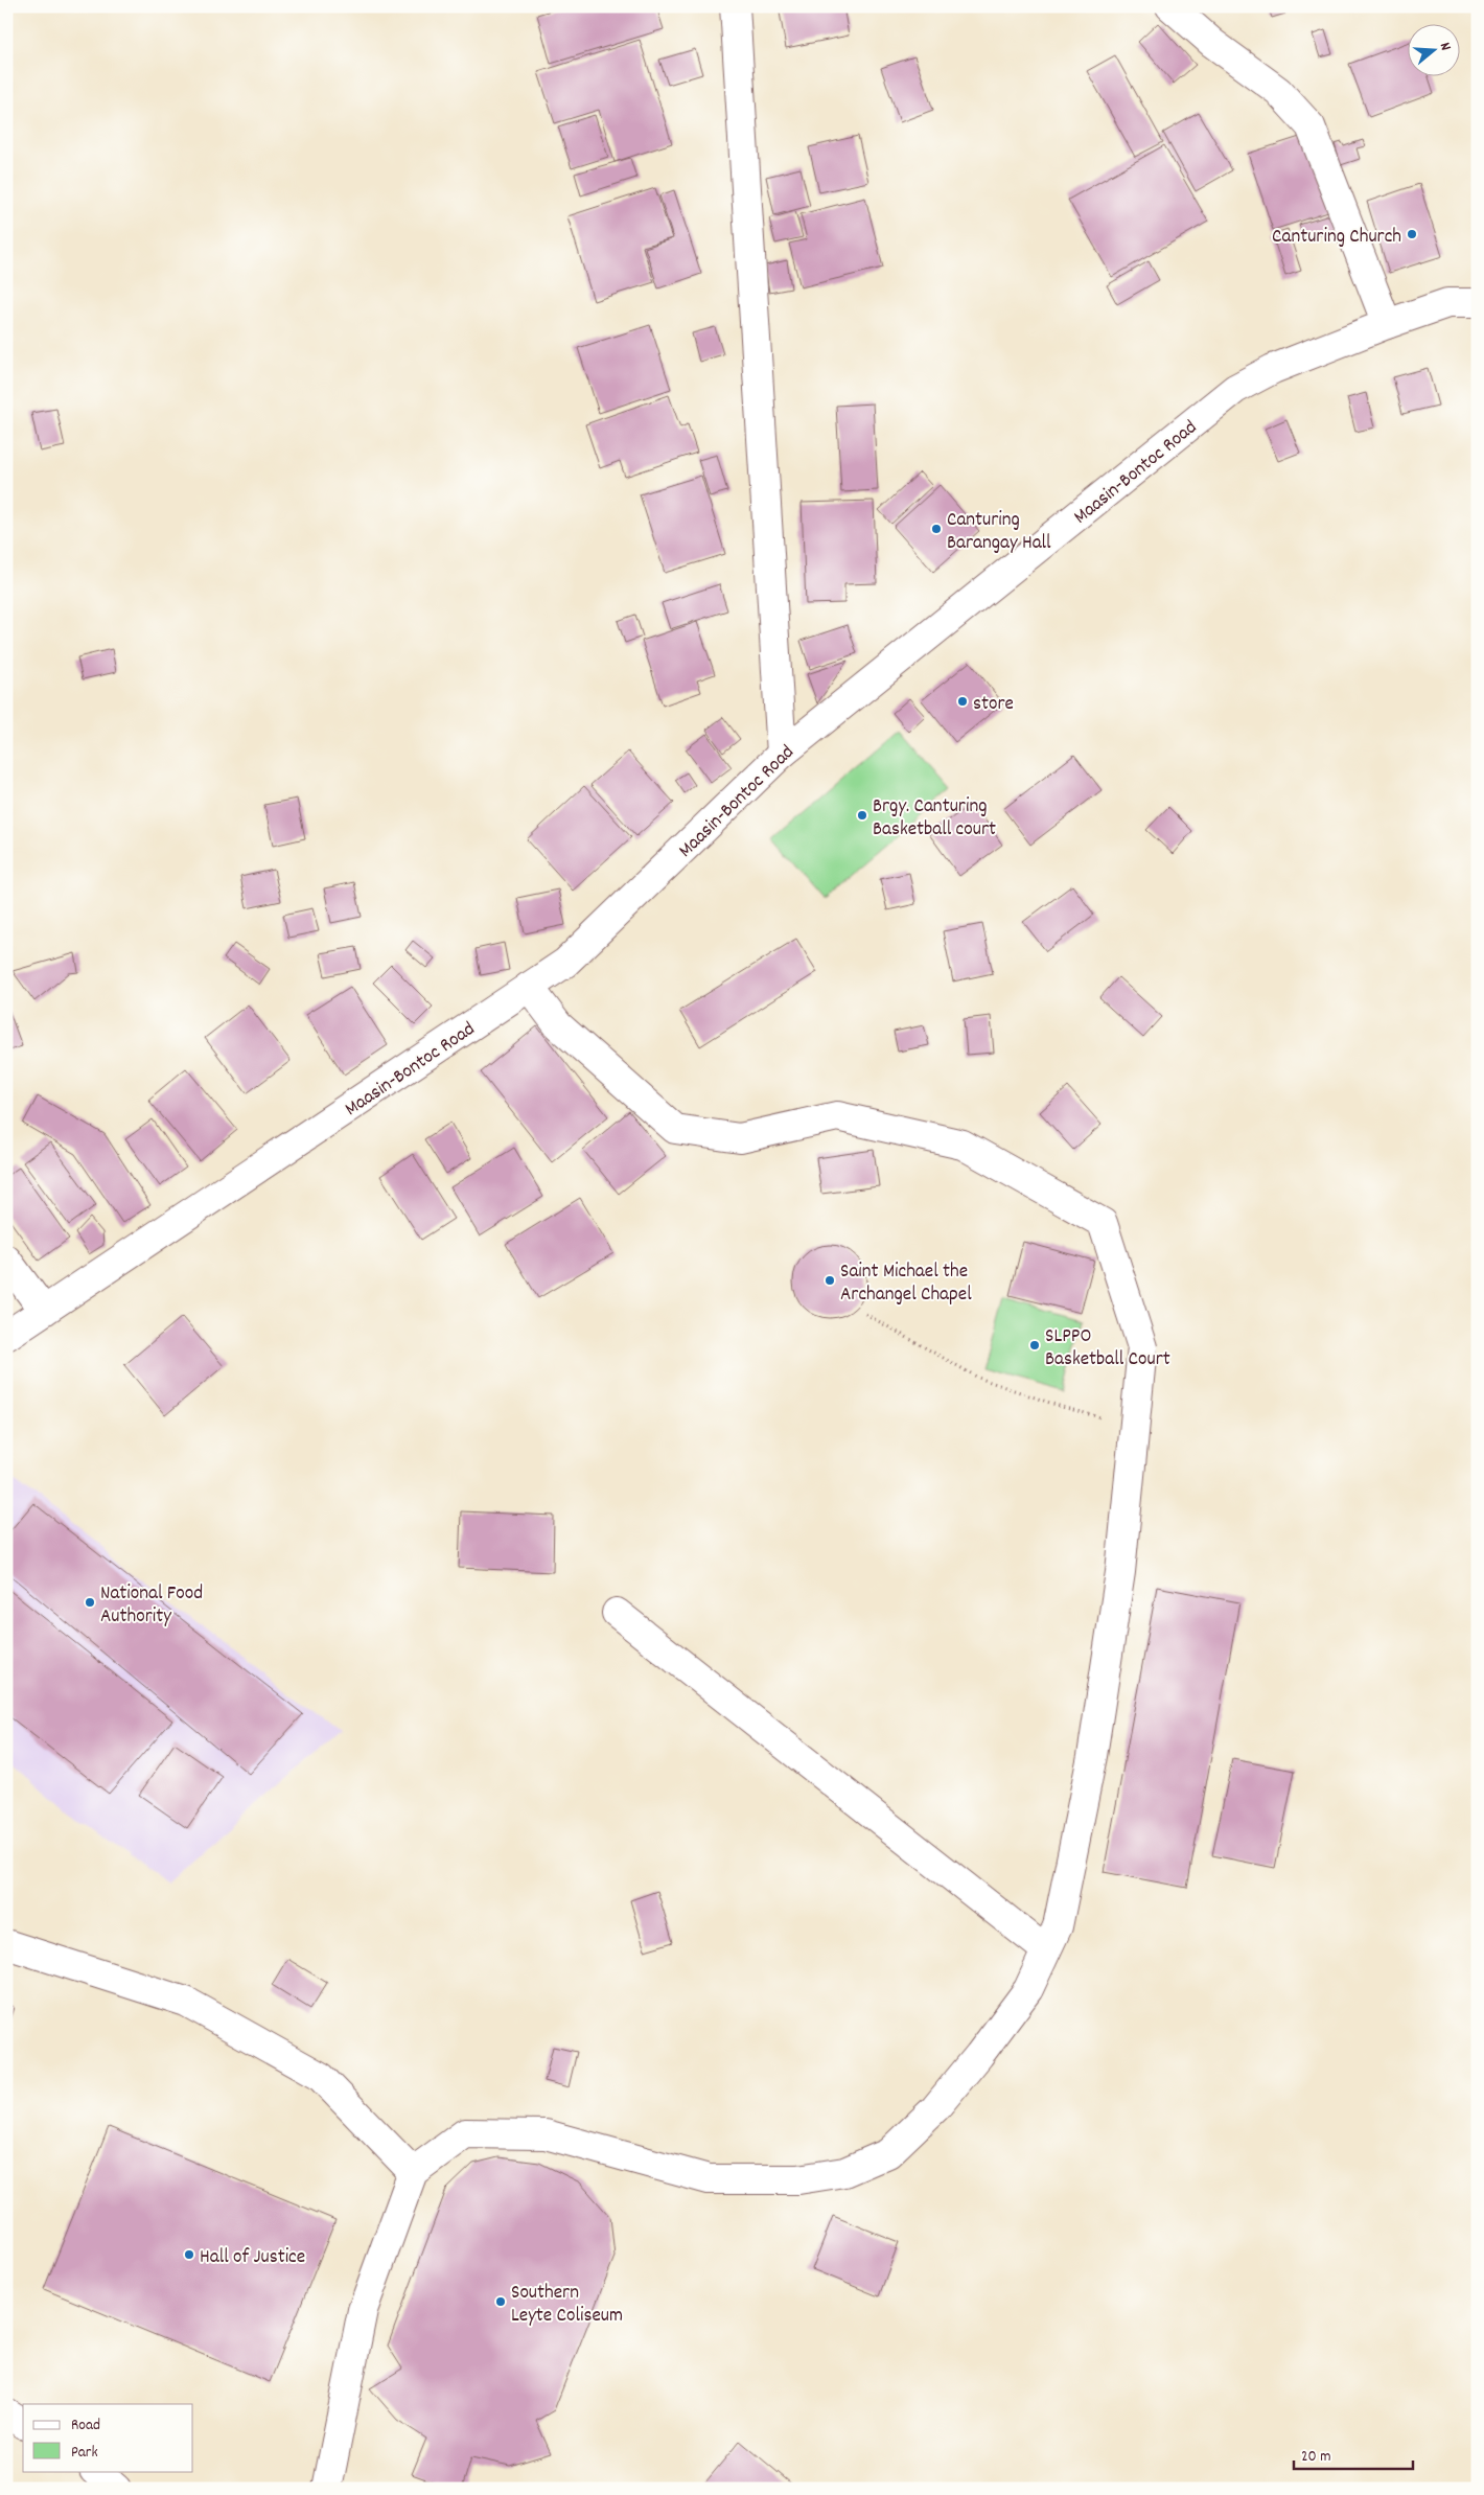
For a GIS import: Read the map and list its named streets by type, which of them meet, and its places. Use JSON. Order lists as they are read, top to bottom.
{
  "streets": {
    "street": ["Maasin-Bontoc Road"]
  },
  "places": [
    "Canturing Church",
    "Canturing Barangay Hall",
    "store",
    "Brgy. Canturing Basketball court",
    "Saint Michael the Archangel Chapel",
    "SLPPO Basketball Court",
    "National Food Authority",
    "Hall of Justice",
    "Southern Leyte Coliseum"
  ],
  "legend": ["Road", "Park"],
  "scale_bar": "20 m",
  "north": "right"
}
